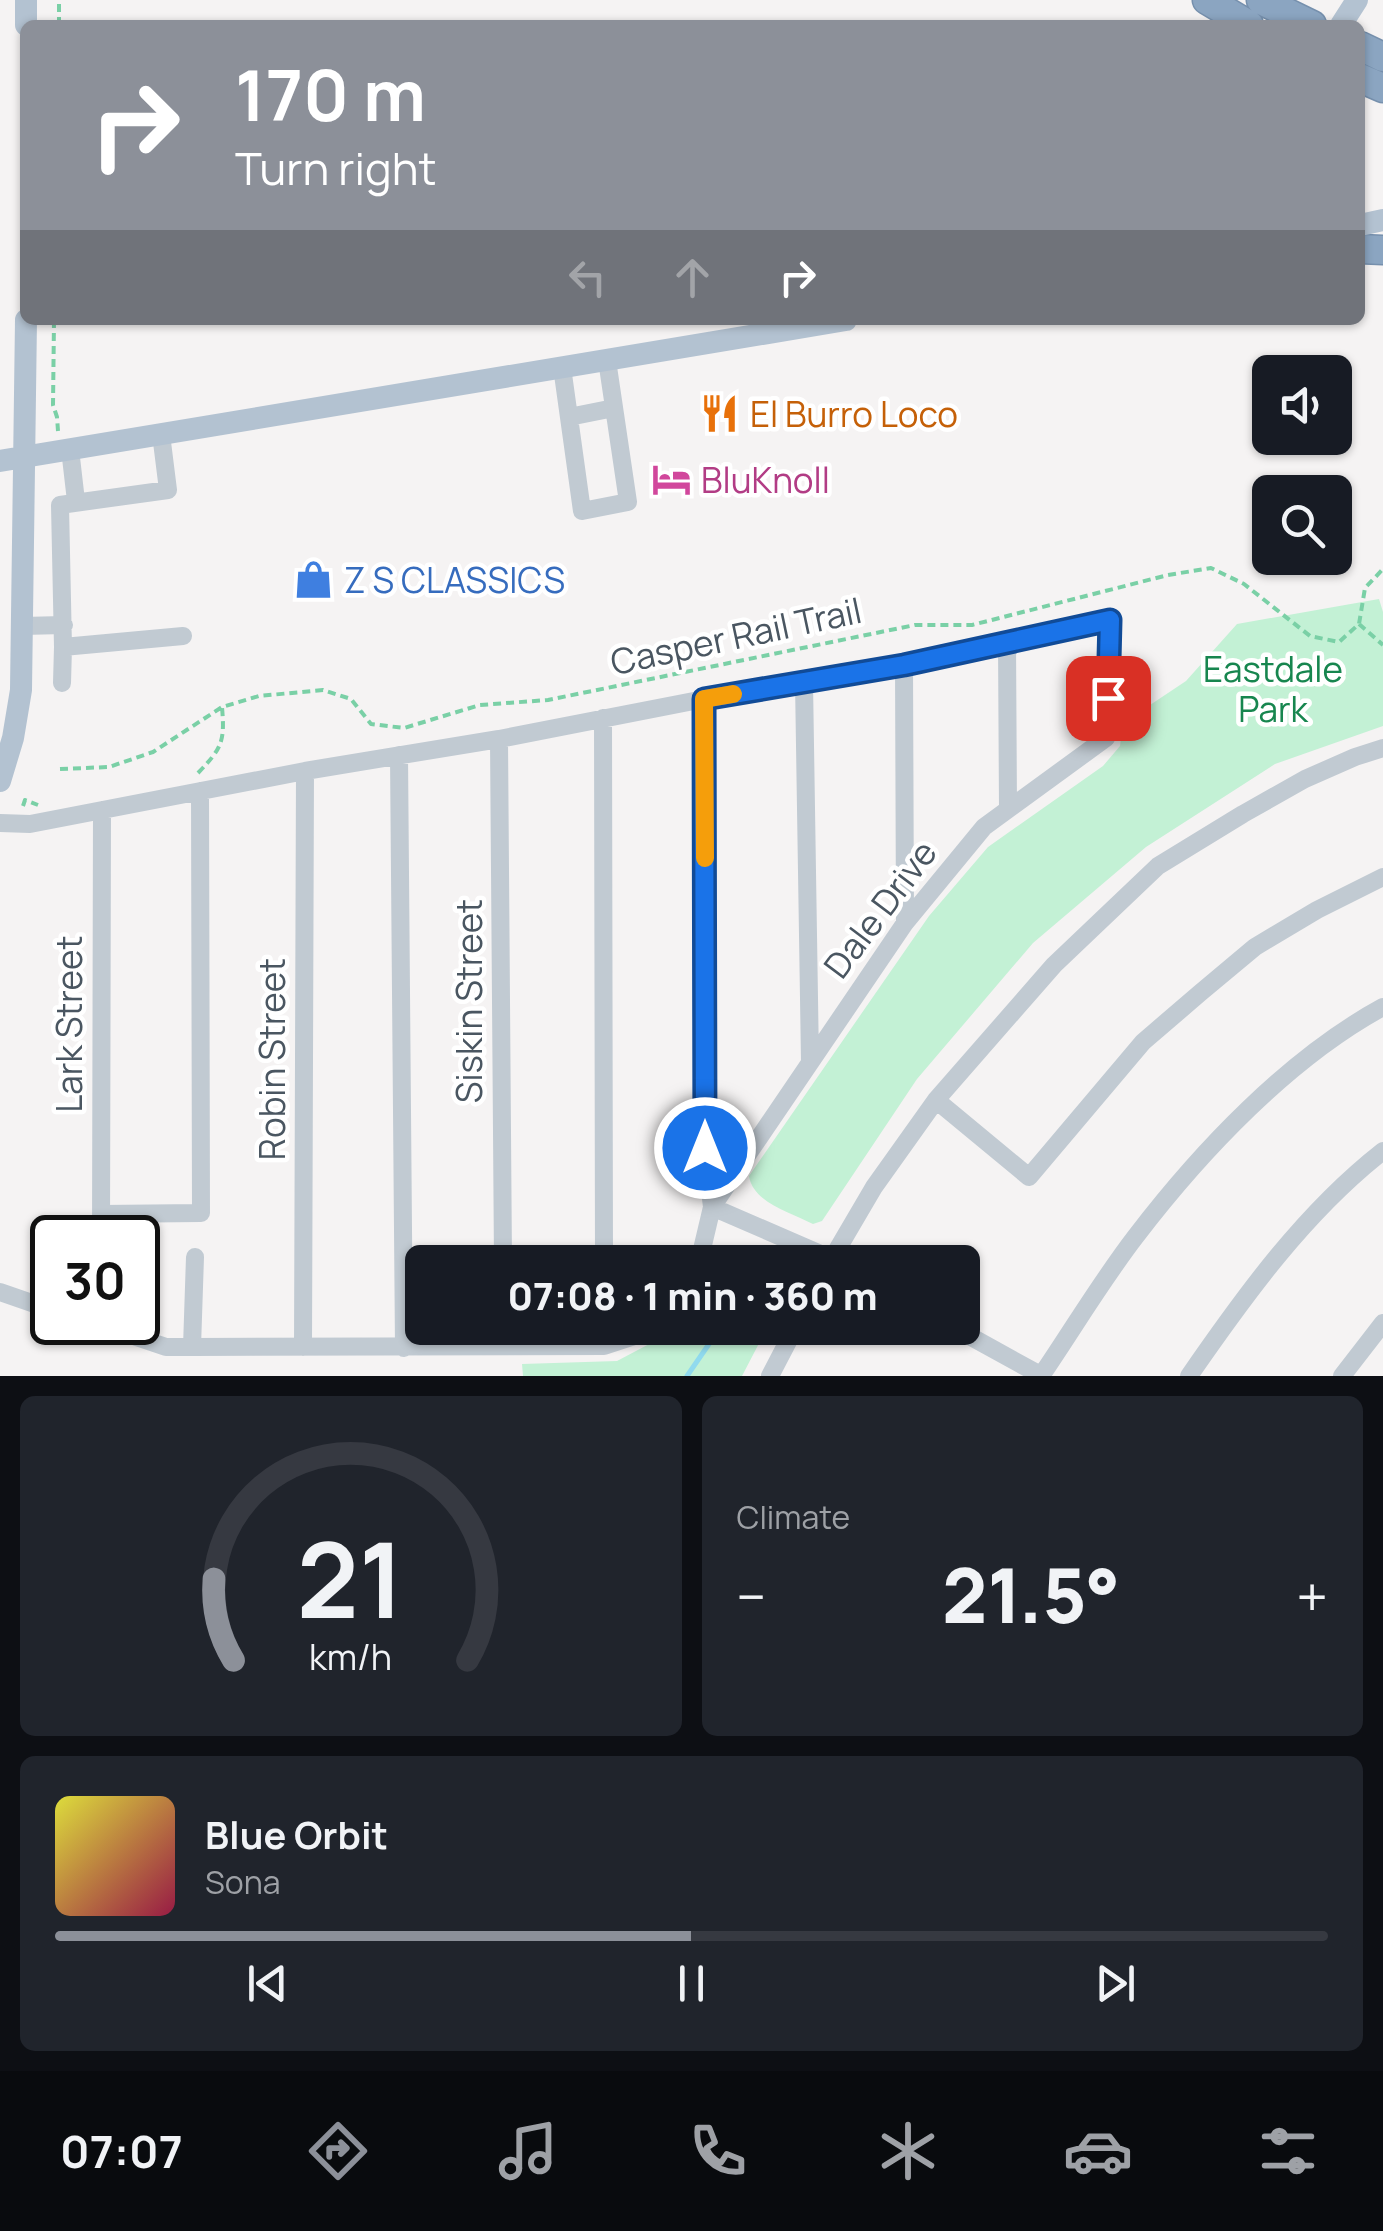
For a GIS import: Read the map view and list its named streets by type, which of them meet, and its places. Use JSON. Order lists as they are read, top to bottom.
{
  "streets": {
    "street": [
      "Dale Drive",
      "Siskin Street",
      "Lark Street",
      "Robin Street"
    ],
    "path": ["Casper Rail Trail"]
  },
  "parks": ["Eastdale Park"],
  "places": {
    "restaurant": ["El Burro Loco"],
    "hotel": ["BluKnoll"],
    "shop": ["Z S CLASSICS"]
  },
  "page": {
    "turn": ["170 m", "Turn right"],
    "limit": "30",
    "trip": "07:08 · 1 min · 360 m",
    "tile": "Climate",
    "heat": ["−", "21.5°", "+"],
    "song": ["Blue Orbit", "Sona"],
    "tabs": "07:07",
    "gauge": ["21", "km/h"]
  }
}
